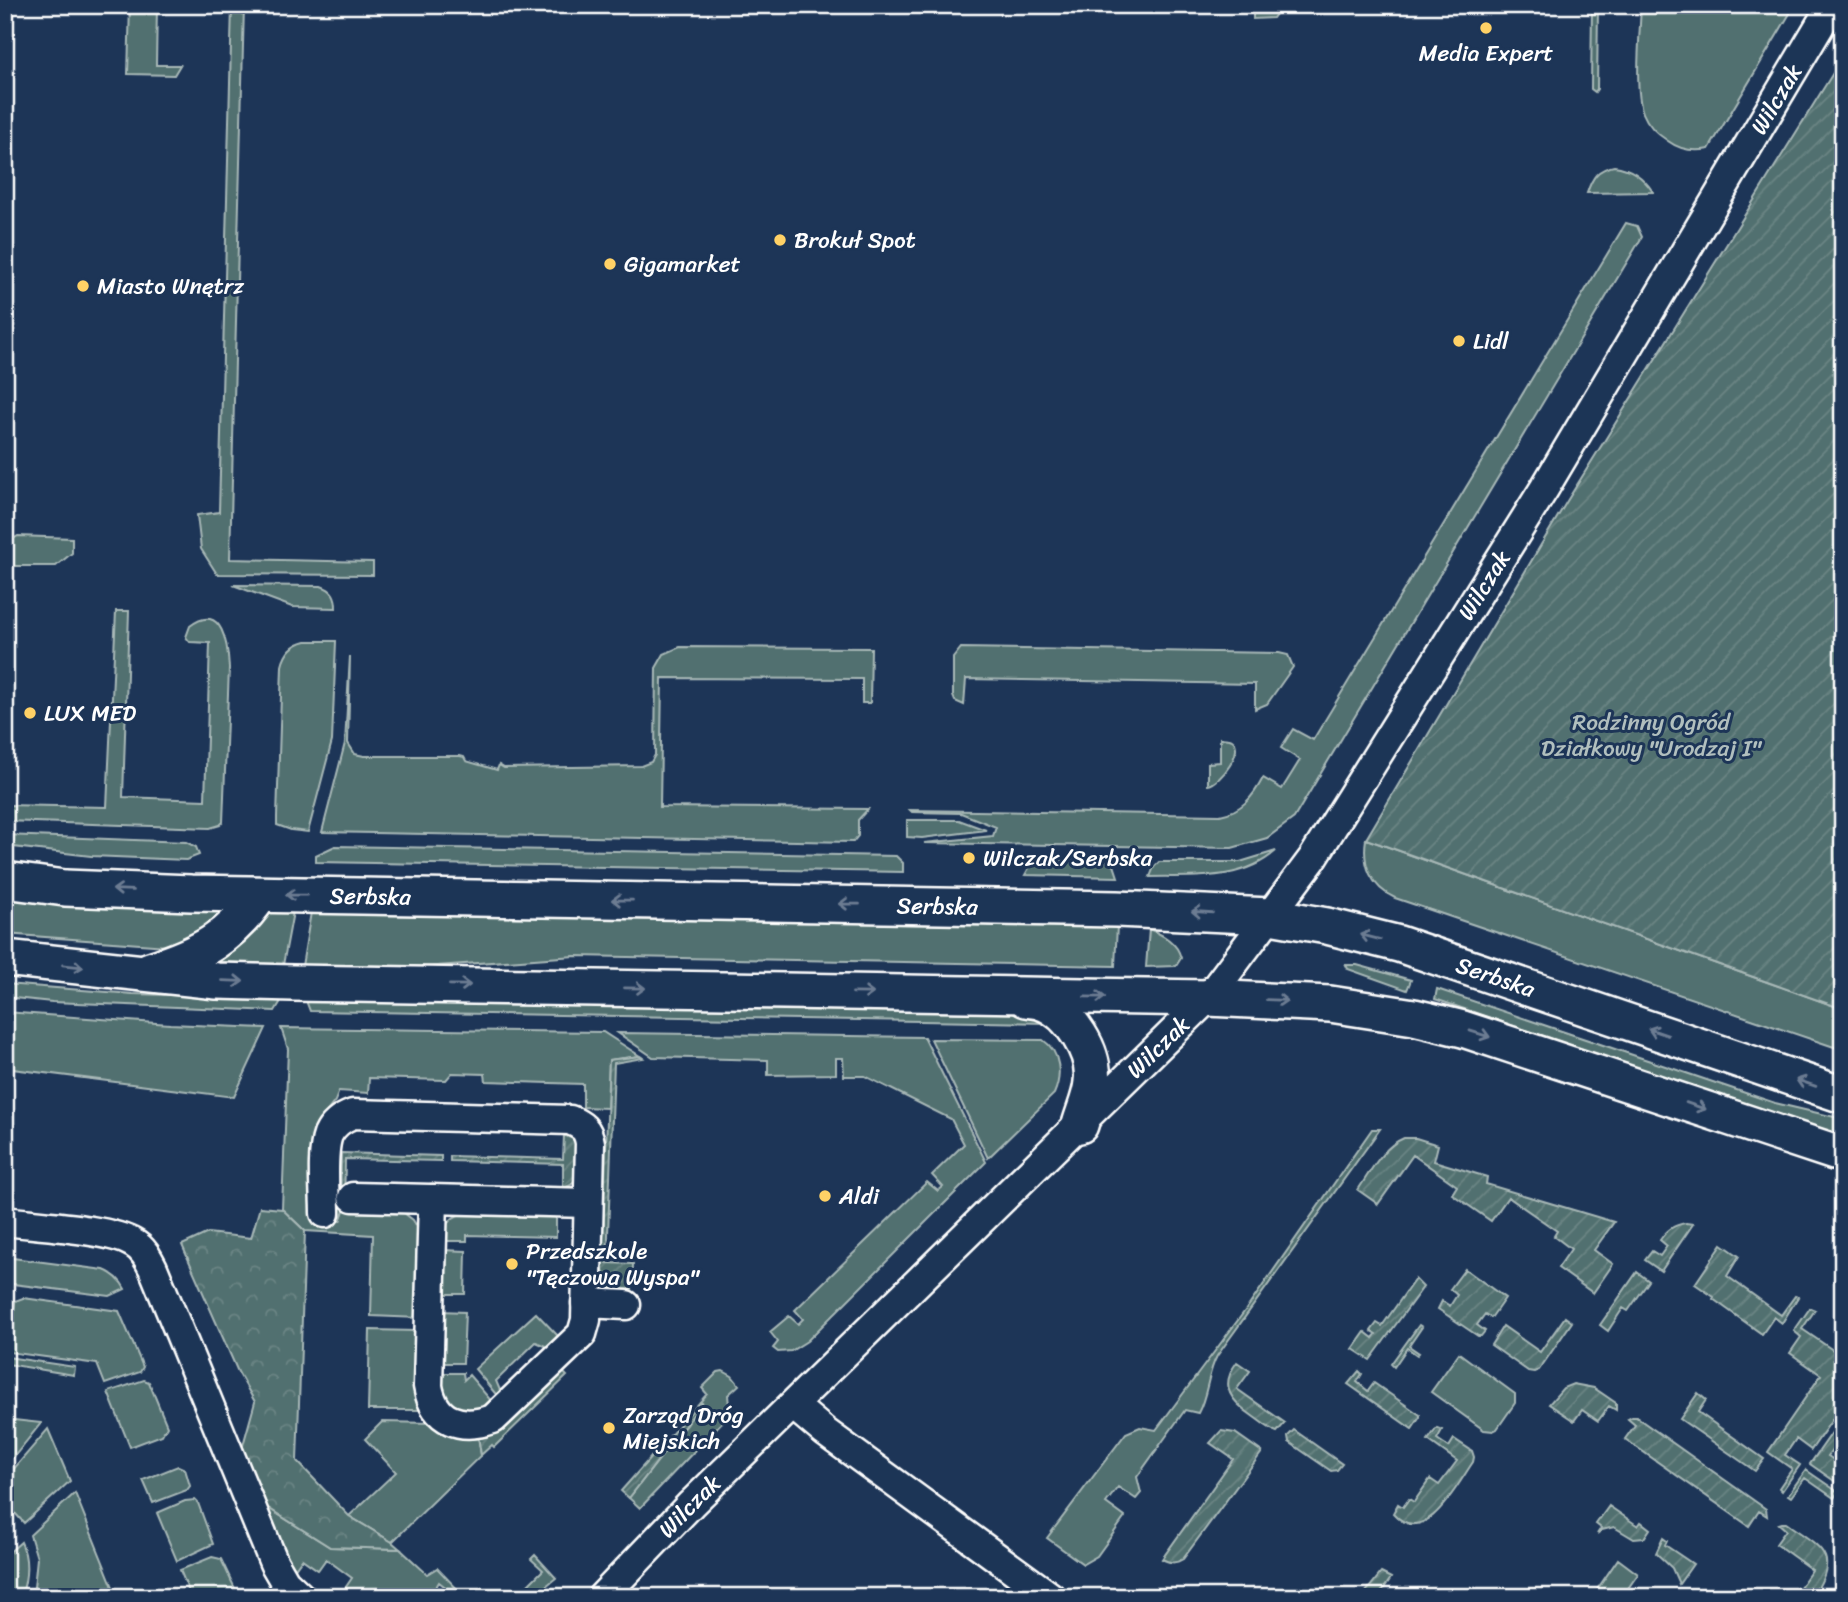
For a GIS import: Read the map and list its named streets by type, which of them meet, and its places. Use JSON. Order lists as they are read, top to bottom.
{
  "streets": {
    "street": ["Wilczak", "Serbska"]
  },
  "crossings": [
    ["Wilczak", "Serbska"]
  ],
  "parks": ["Rodzinny Ogród Działkowy \"Urodzaj I\""],
  "places": [
    "Media Expert",
    "Brokuł Spot",
    "Gigamarket",
    "Miasto Wnętrz",
    "Lidl",
    "LUX MED",
    "Wilczak/Serbska",
    "Aldi",
    "Przedszkole \"Tęczowa Wyspa\"",
    "Zarząd Dróg Miejskich"
  ]
}
